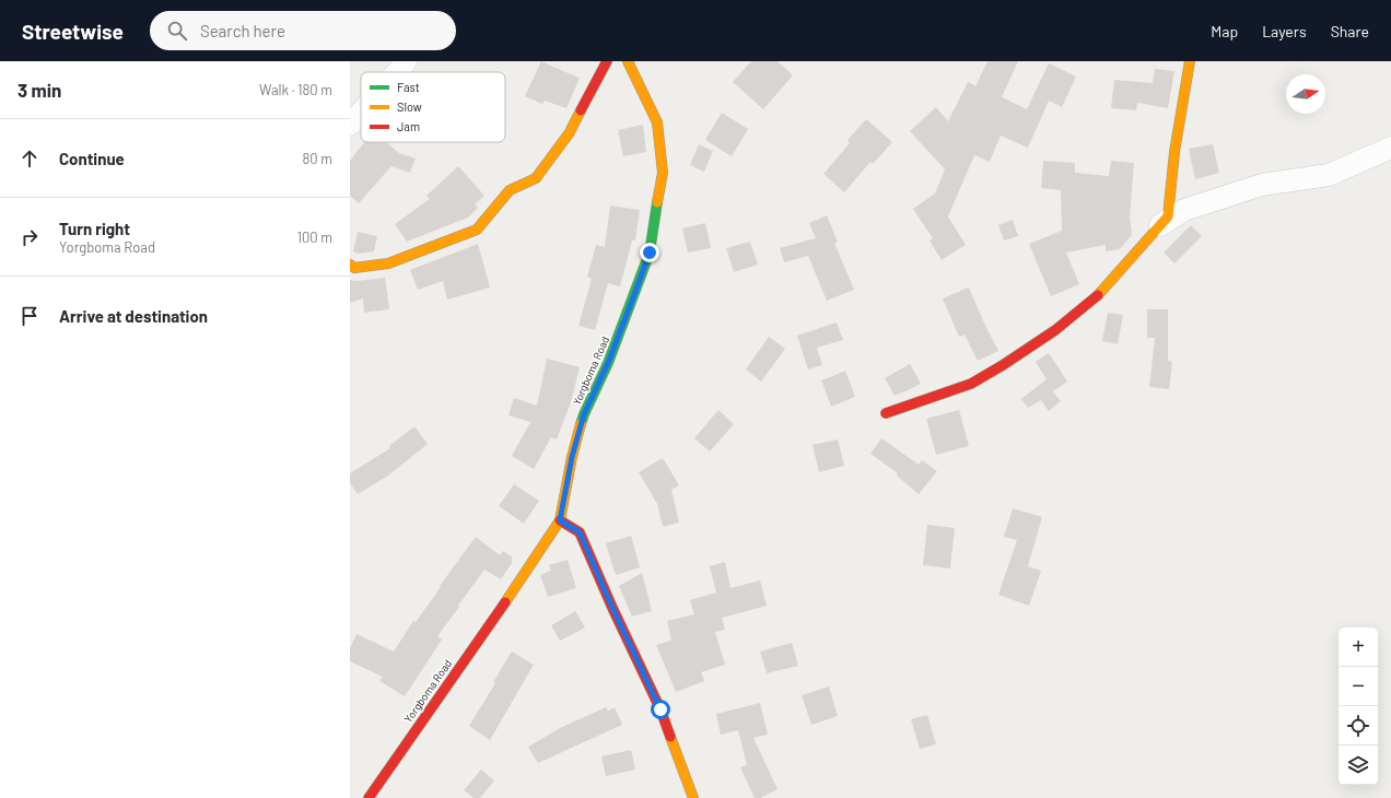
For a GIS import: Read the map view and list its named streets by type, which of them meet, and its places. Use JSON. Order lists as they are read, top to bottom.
{
  "streets": {
    "street": ["Yorgboma Road"]
  },
  "legend": ["Fast", "Slow", "Jam"],
  "north": "right",
  "page": {
    "header": "Streetwise",
    "search": "Search here",
    "nav": ["Map", "Layers", "Share"],
    "heading": ["3 min", "Walk · 180 m"],
    "list": [
      ["Continue", "80 m"],
      ["Turn right", "Yorgboma Road", "100 m"],
      "Arrive at destination"
    ],
    "map_buttons": ["+", "−"]
  }
}
